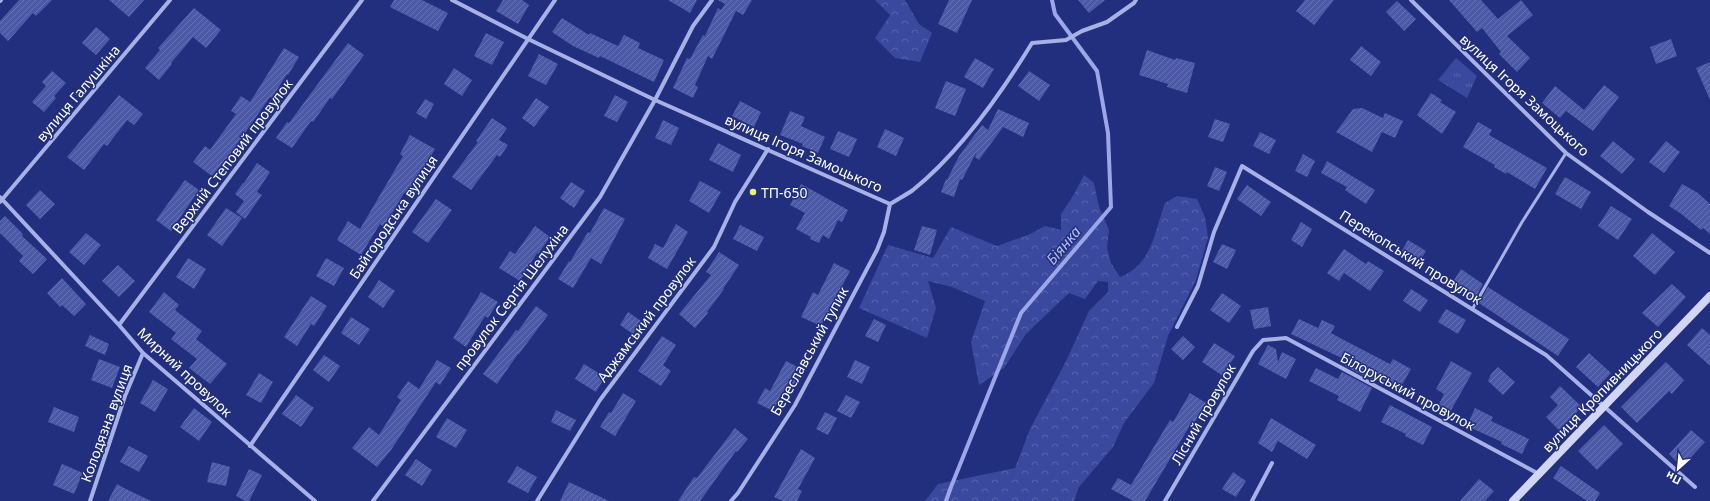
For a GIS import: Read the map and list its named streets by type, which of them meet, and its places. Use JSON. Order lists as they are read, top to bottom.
{
  "streets": {
    "main road": ["вулиця Кропивницького"],
    "street": [
      "вулиця Галушкіна",
      "вулиця Ігоря Замоцького",
      "Верхній Степовий провулок",
      "Байгородська вулиця",
      "Перекопський провулок",
      "провулок Сергія Шелухіна",
      "Аджамський провулок",
      "Береславський тупик",
      "Мирний провулок",
      "Білоруський провулок",
      "Лісний провулок",
      "Колодязна вулиця"
    ]
  },
  "crossings": [
    ["вулиця Галушкіна", "Мирний провулок"],
    ["вулиця Ігоря Замоцького", "Байгородська вулиця"],
    ["вулиця Ігоря Замоцького", "провулок Сергія Шелухіна"],
    ["вулиця Ігоря Замоцького", "Аджамський провулок"],
    ["вулиця Ігоря Замоцького", "Береславський тупик"],
    ["Верхній Степовий провулок", "Мирний провулок"],
    ["Байгородська вулиця", "Мирний провулок"],
    ["Перекопський провулок", "вулиця Кропивницького"],
    ["Мирний провулок", "Колодязна вулиця"],
    ["вулиця Кропивницького", "Білоруський провулок"],
    ["Білоруський провулок", "Лісний провулок"]
  ],
  "water": ["Біянка"],
  "places": ["ТП-650"],
  "north": "bottom left"
}
